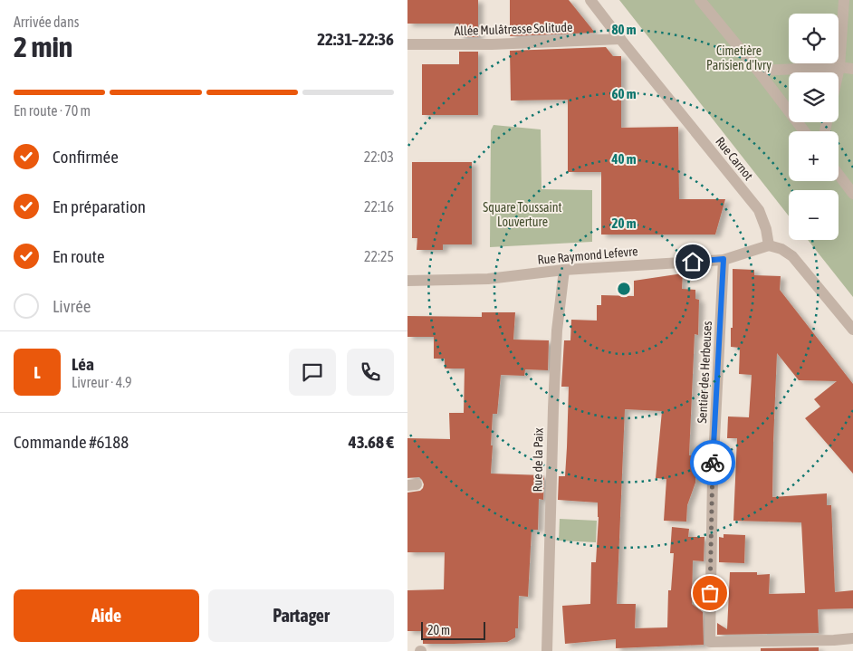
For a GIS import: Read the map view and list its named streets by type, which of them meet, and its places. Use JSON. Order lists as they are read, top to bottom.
{
  "streets": {
    "street": [
      "Allée Mulâtresse Solitude",
      "Rue Carnot",
      "Rue Raymond Lefevre",
      "Sentier des Herbeuses",
      "Rue de la Paix"
    ]
  },
  "crossings": [
    ["Allée Mulâtresse Solitude", "Rue Carnot"],
    ["Rue Carnot", "Rue Raymond Lefevre"],
    ["Rue Raymond Lefevre", "Sentier des Herbeuses"],
    ["Rue Raymond Lefevre", "Rue de la Paix"]
  ],
  "parks": ["Cimetière Parisien d'Ivry", "Square Toussaint Louverture"],
  "scale_bar": "20 m",
  "page": {
    "heading": ["2 min", "Arrivée dans", "22:31–22:36"],
    "panel": [
      "Léa",
      "Livreur · 4.9",
      "Commande #6188",
      "43.68 €"
    ],
    "map_buttons": ["+", "−"],
    "bar": "En route · 70 m",
    "list": [
      ["Confirmée", "22:03"],
      ["En préparation", "22:16"],
      ["En route", "22:25"],
      "Livrée"
    ],
    "round": "L",
    "buttons": ["Aide", "Partager"],
    "scale": "20 m"
  },
  "rings": [
    "80 m",
    "60 m",
    "40 m",
    "20 m"
  ]
}
